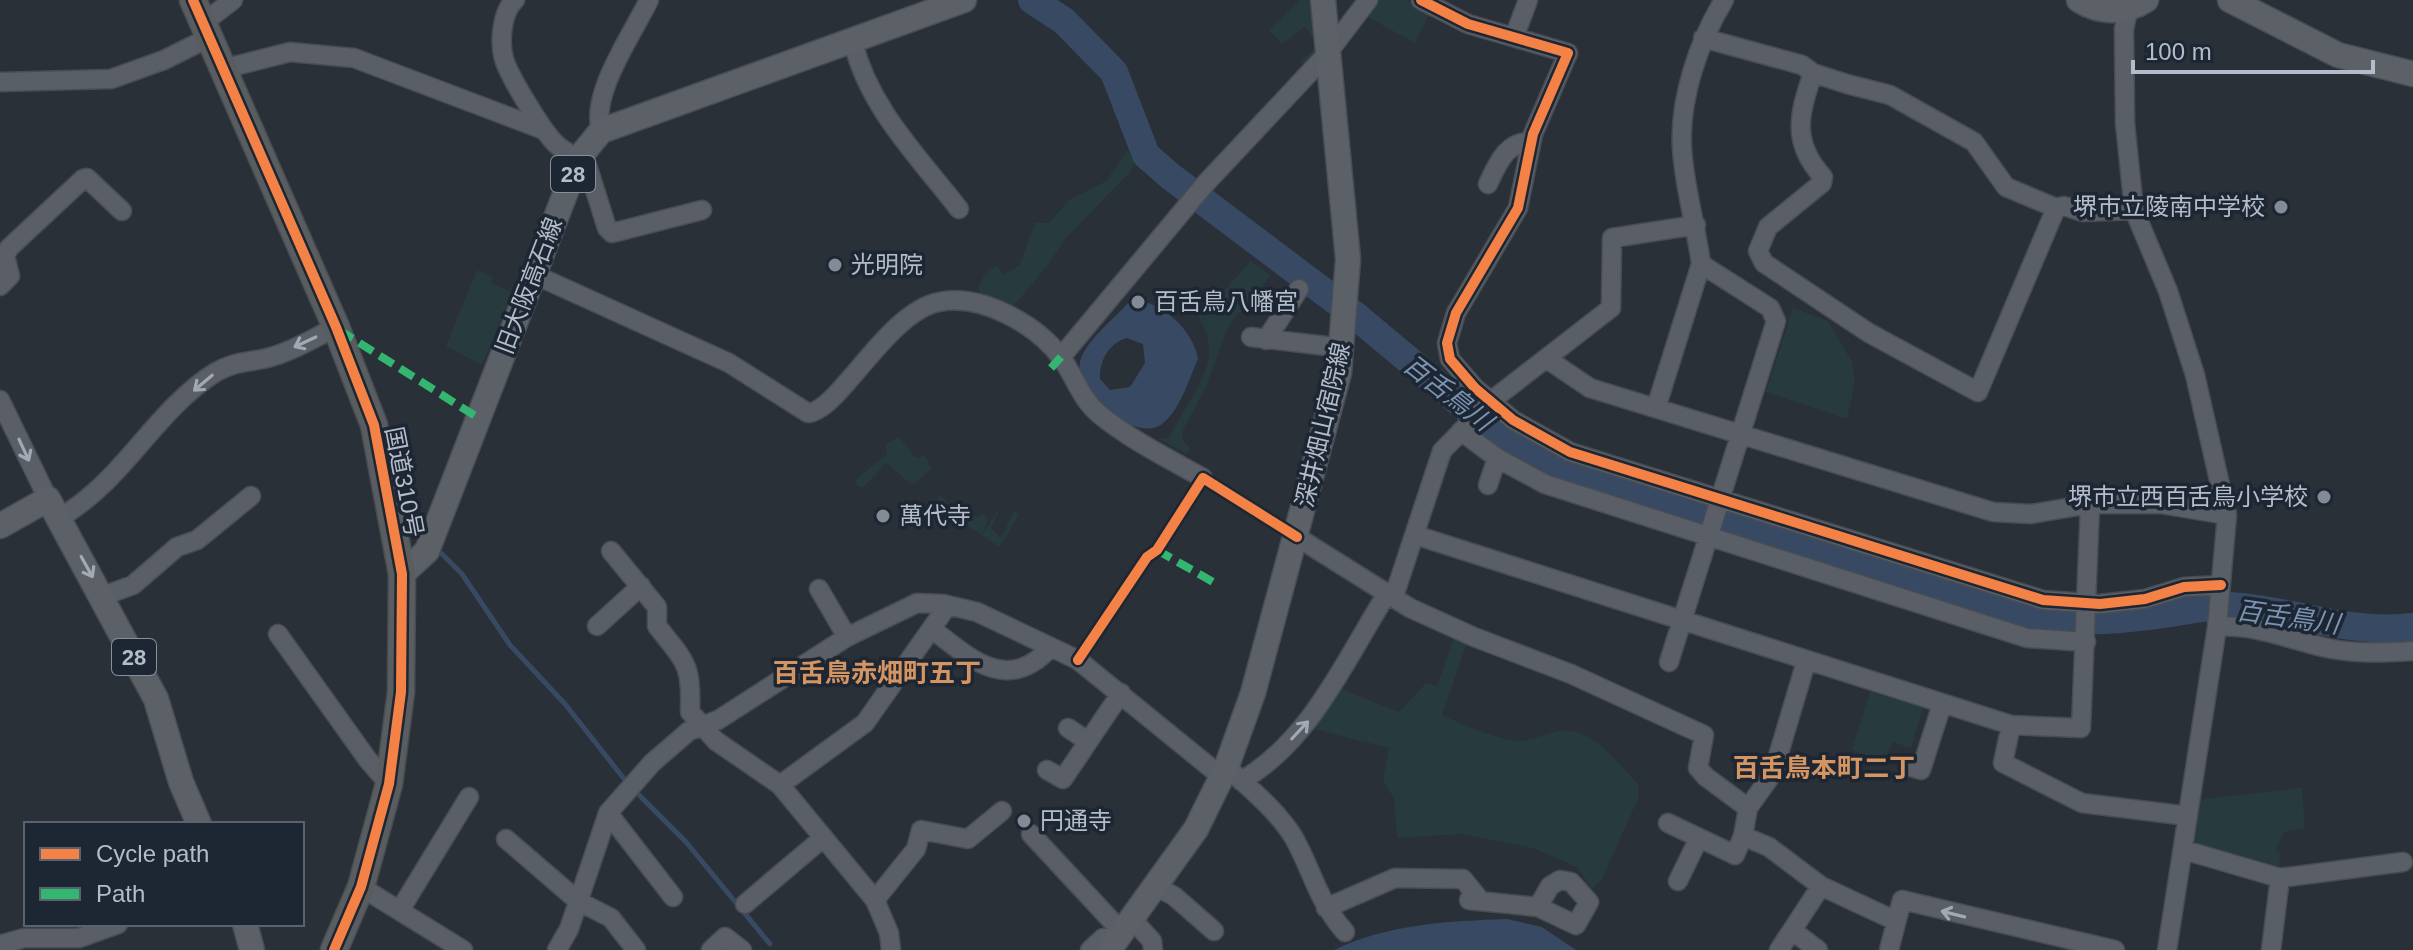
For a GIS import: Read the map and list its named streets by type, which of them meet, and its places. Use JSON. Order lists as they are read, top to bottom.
{
  "streets": {
    "highway": ["国道310号"],
    "main road": ["28", "旧大阪高石線", "深井畑山宿院線"]
  },
  "crossings": [
    ["28", "旧大阪高石線"],
    ["旧大阪高石線", "国道310号"]
  ],
  "districts": ["百舌鳥赤畑町五丁", "百舌鳥本町二丁"],
  "water": ["百舌鳥川"],
  "places": [
    "堺市立陵南中学校",
    "光明院",
    "百舌鳥八幡宮",
    "堺市立西百舌鳥小学校",
    "萬代寺",
    "円通寺"
  ],
  "legend": ["Cycle path", "Path"],
  "scale_bar": "100 m"
}
